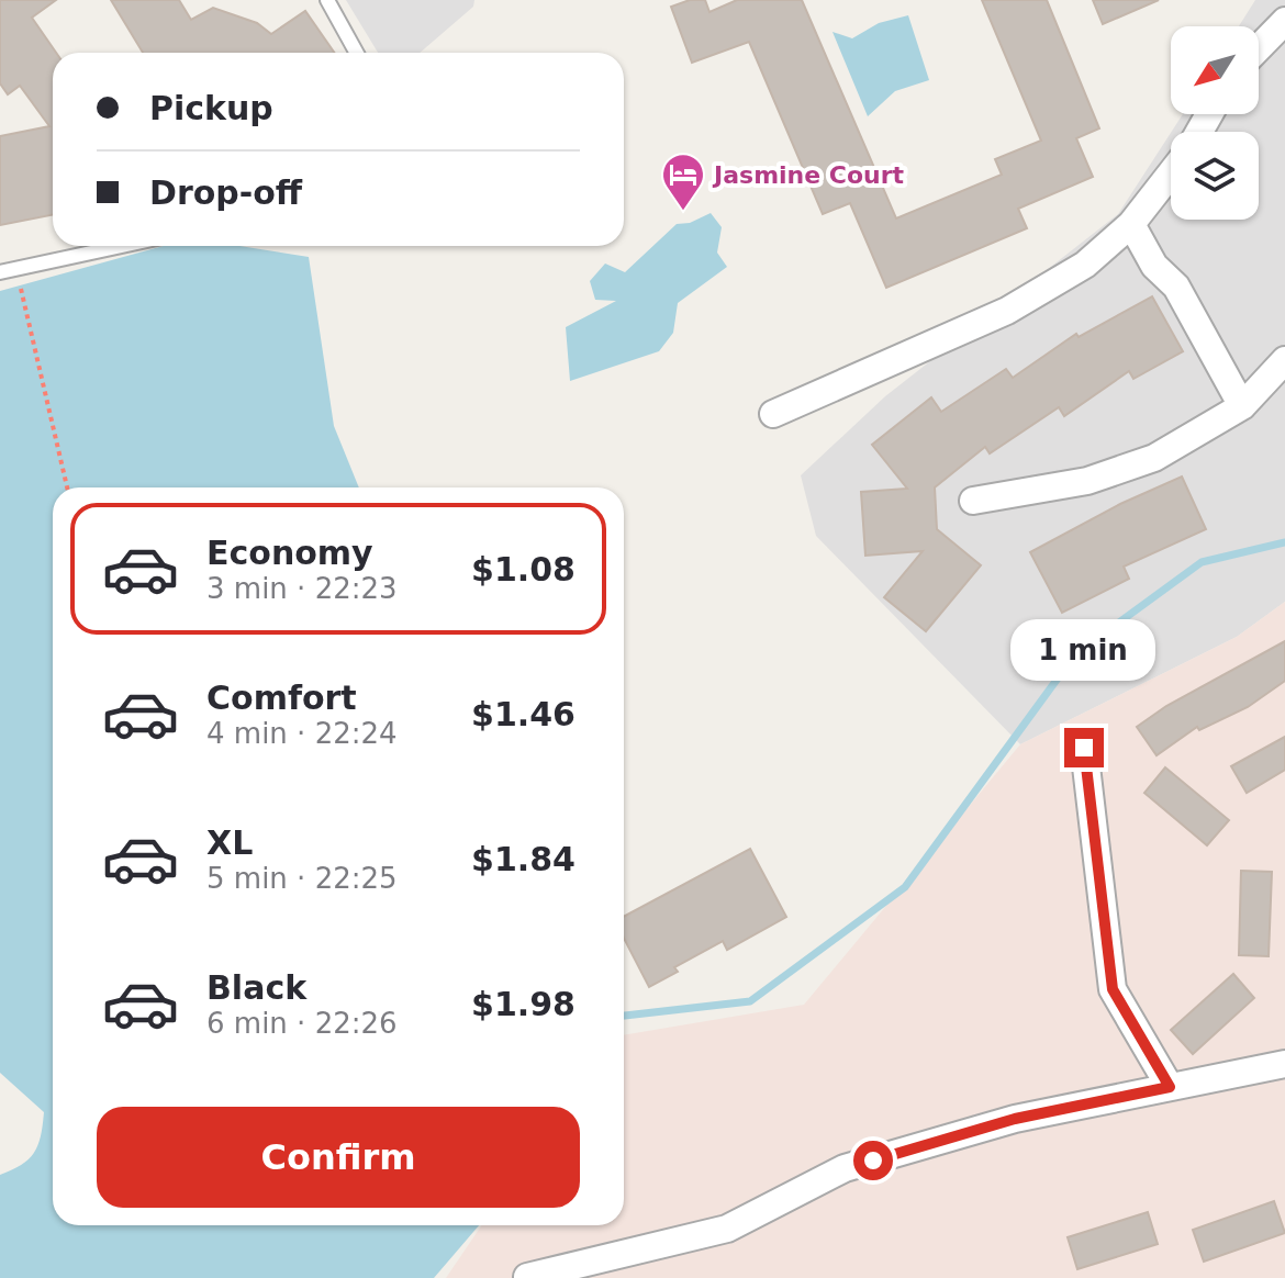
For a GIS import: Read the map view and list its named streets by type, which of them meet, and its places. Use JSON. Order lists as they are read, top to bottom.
{
  "places": {
    "hotel": ["Jasmine Court"]
  },
  "north": "bottom left",
  "page": {
    "banner": ["Pickup", "Drop-off"],
    "list": [
      {
        "name": "Economy",
        "note": "3 min · 22:23",
        "value": "$1.08"
      },
      {
        "name": "Comfort",
        "note": "4 min · 22:24",
        "value": "$1.46"
      },
      {
        "name": "XL",
        "note": "5 min · 22:25",
        "value": "$1.84"
      },
      {
        "name": "Black",
        "note": "6 min · 22:26",
        "value": "$1.98"
      }
    ],
    "bubble": "1 min",
    "buttons": "Confirm"
  }
}
